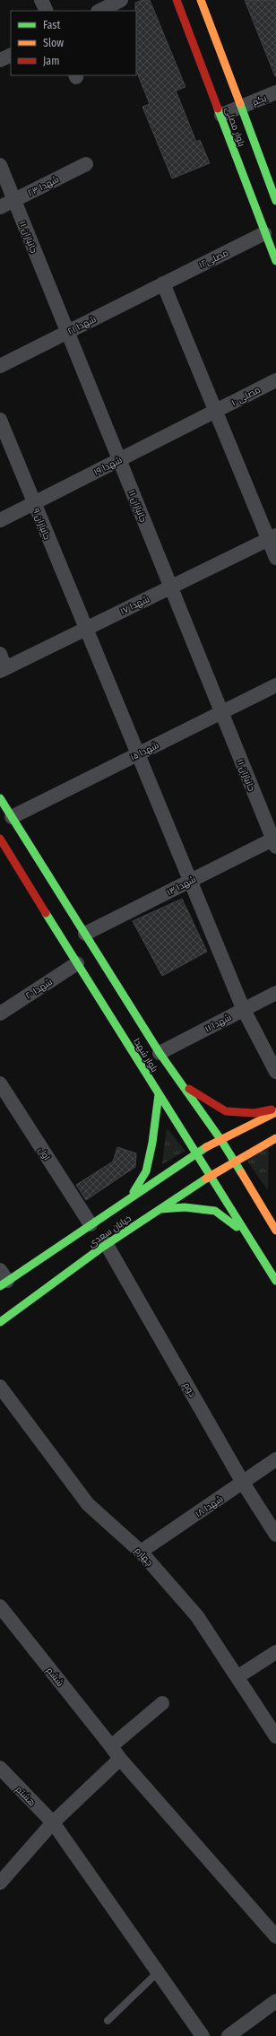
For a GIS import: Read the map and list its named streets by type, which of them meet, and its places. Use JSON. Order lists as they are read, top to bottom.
{
  "streets": {
    "main road": ["بلوار مصلی", "بلوار شهدا", "خیابان سعدی"],
    "street": [
      "یکم",
      "شهدا ۲۳",
      "جانبازان ۱۱",
      "مصلی۱۲",
      "شهدا ۲۱",
      "مصلی ۱۰",
      "شهدا ۱۹",
      "جانبازان ۹",
      "شهدا ۱۷",
      "شهدا ۱۵",
      "شهدا ۱۳",
      "شهدا ۲۰",
      "شهدا ۱۱",
      "اول",
      "دوم",
      "شهدا ۱۸",
      "چهارم",
      "ششم",
      "هشتم"
    ]
  },
  "crossings": [
    ["یکم", "بلوار مصلی"],
    ["بلوار مصلی", "مصلی۱۲"],
    ["شهدا ۲۳", "جانبازان ۱۱"],
    ["جانبازان ۱۱", "شهدا ۲۱"],
    ["جانبازان ۱۱", "شهدا ۱۹"],
    ["جانبازان ۱۱", "شهدا ۱۷"],
    ["جانبازان ۱۱", "شهدا ۱۵"],
    ["جانبازان ۱۱", "شهدا ۱۳"],
    ["مصلی۱۲", "شهدا ۲۱"],
    ["مصلی ۱۰", "شهدا ۱۹"],
    ["شهدا ۱۹", "جانبازان ۹"],
    ["جانبازان ۹", "شهدا ۱۷"],
    ["جانبازان ۹", "شهدا ۱۵"],
    ["جانبازان ۹", "شهدا ۱۳"],
    ["جانبازان ۹", "شهدا ۱۱"],
    ["شهدا ۱۵", "بلوار شهدا"],
    ["شهدا ۱۳", "بلوار شهدا"],
    ["شهدا ۲۰", "بلوار شهدا"],
    ["شهدا ۱۱", "بلوار شهدا"],
    ["بلوار شهدا", "خیابان سعدی"],
    ["اول", "خیابان سعدی"],
    ["خیابان سعدی", "دوم"],
    ["دوم", "شهدا ۱۸"],
    ["شهدا ۱۸", "چهارم"]
  ],
  "legend": ["Fast", "Slow", "Jam"]
}
